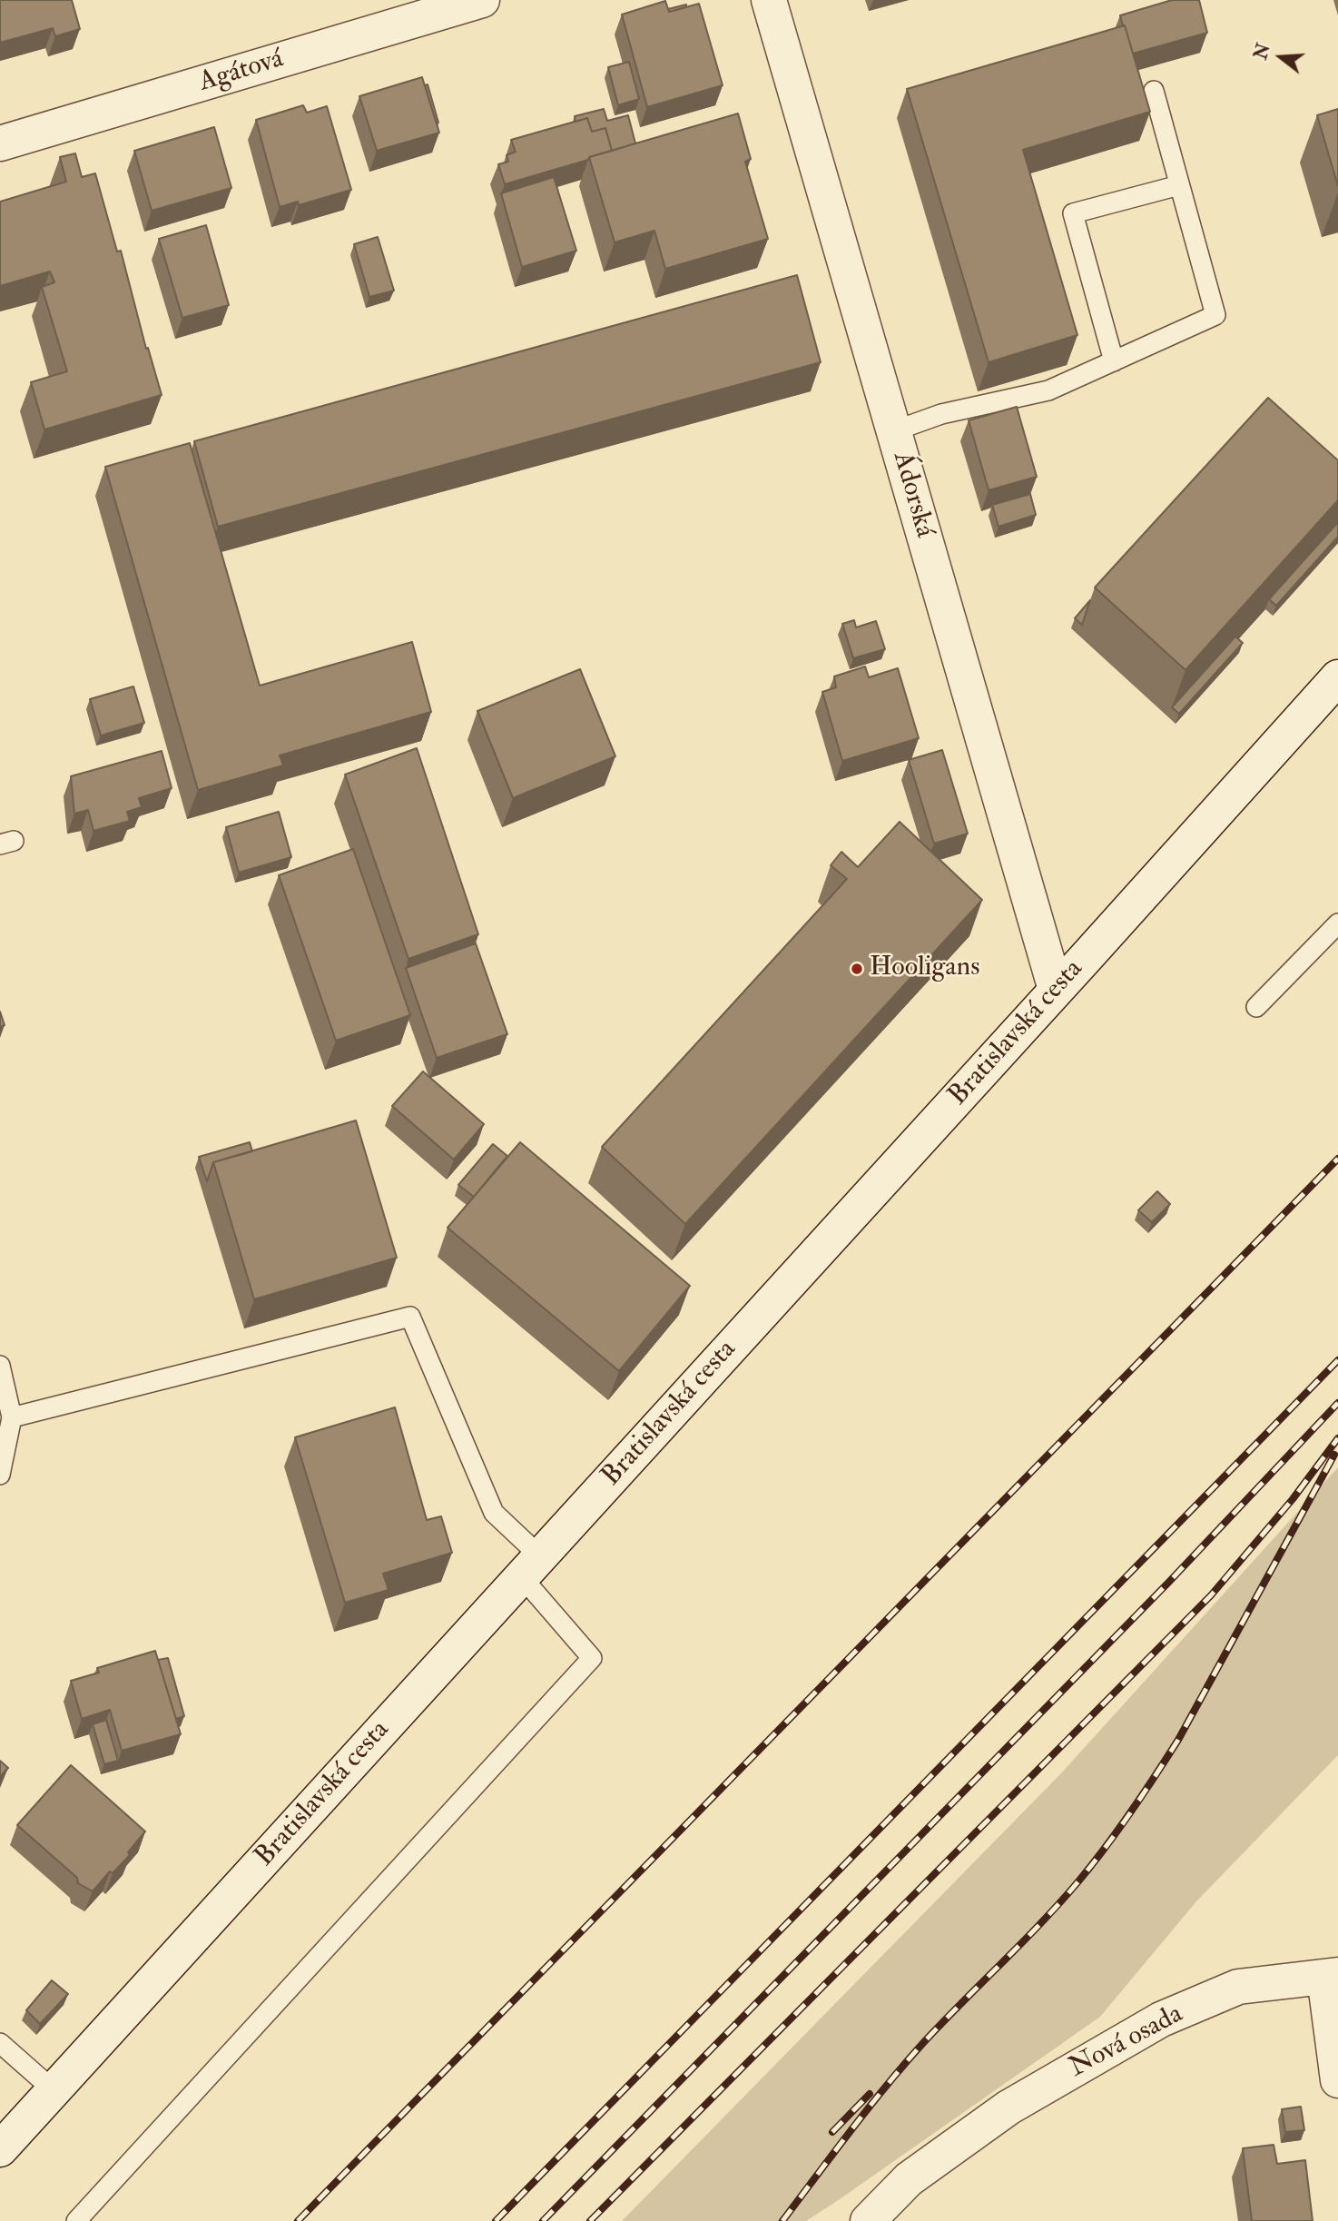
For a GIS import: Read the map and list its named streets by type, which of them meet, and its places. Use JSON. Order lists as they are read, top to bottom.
{
  "streets": {
    "street": [
      "Agátová",
      "Ádorská",
      "Bratislavská cesta",
      "Nová osada"
    ]
  },
  "crossings": [
    ["Ádorská", "Bratislavská cesta"]
  ],
  "places": ["Hooligans"],
  "north": "left"
}
